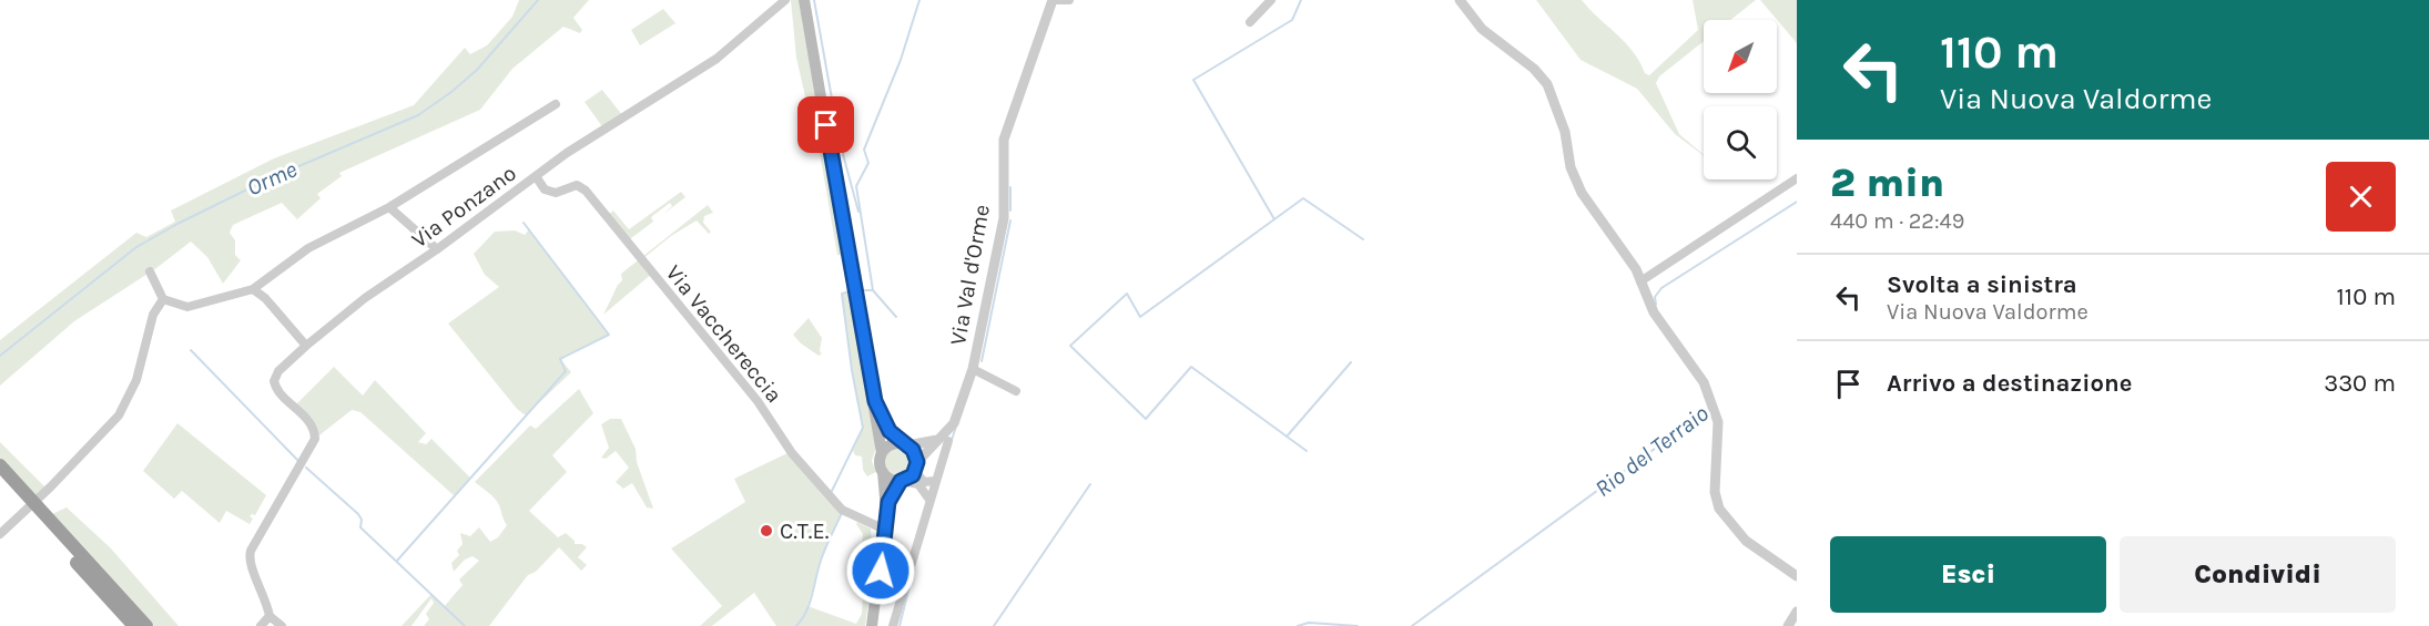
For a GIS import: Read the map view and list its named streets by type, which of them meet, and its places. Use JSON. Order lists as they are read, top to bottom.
{
  "streets": {
    "street": ["Via Ponzano", "Via Val d'Orme", "Via Vacchereccia"]
  },
  "crossings": [
    ["Via Ponzano", "Via Vacchereccia"]
  ],
  "water": ["Orme", "Rio del Terraio"],
  "places": ["C.T.E."],
  "north": "bottom left",
  "page": {
    "turn": ["110 m", "Via Nuova Valdorme"],
    "heading": ["2 min", "440 m · 22:49"],
    "list": [
      {
        "name": "Svolta a sinistra",
        "note": "Via Nuova Valdorme",
        "value": "110 m"
      },
      {
        "name": "Arrivo a destinazione",
        "value": "330 m"
      }
    ],
    "buttons": ["Esci", "Condividi"]
  }
}
